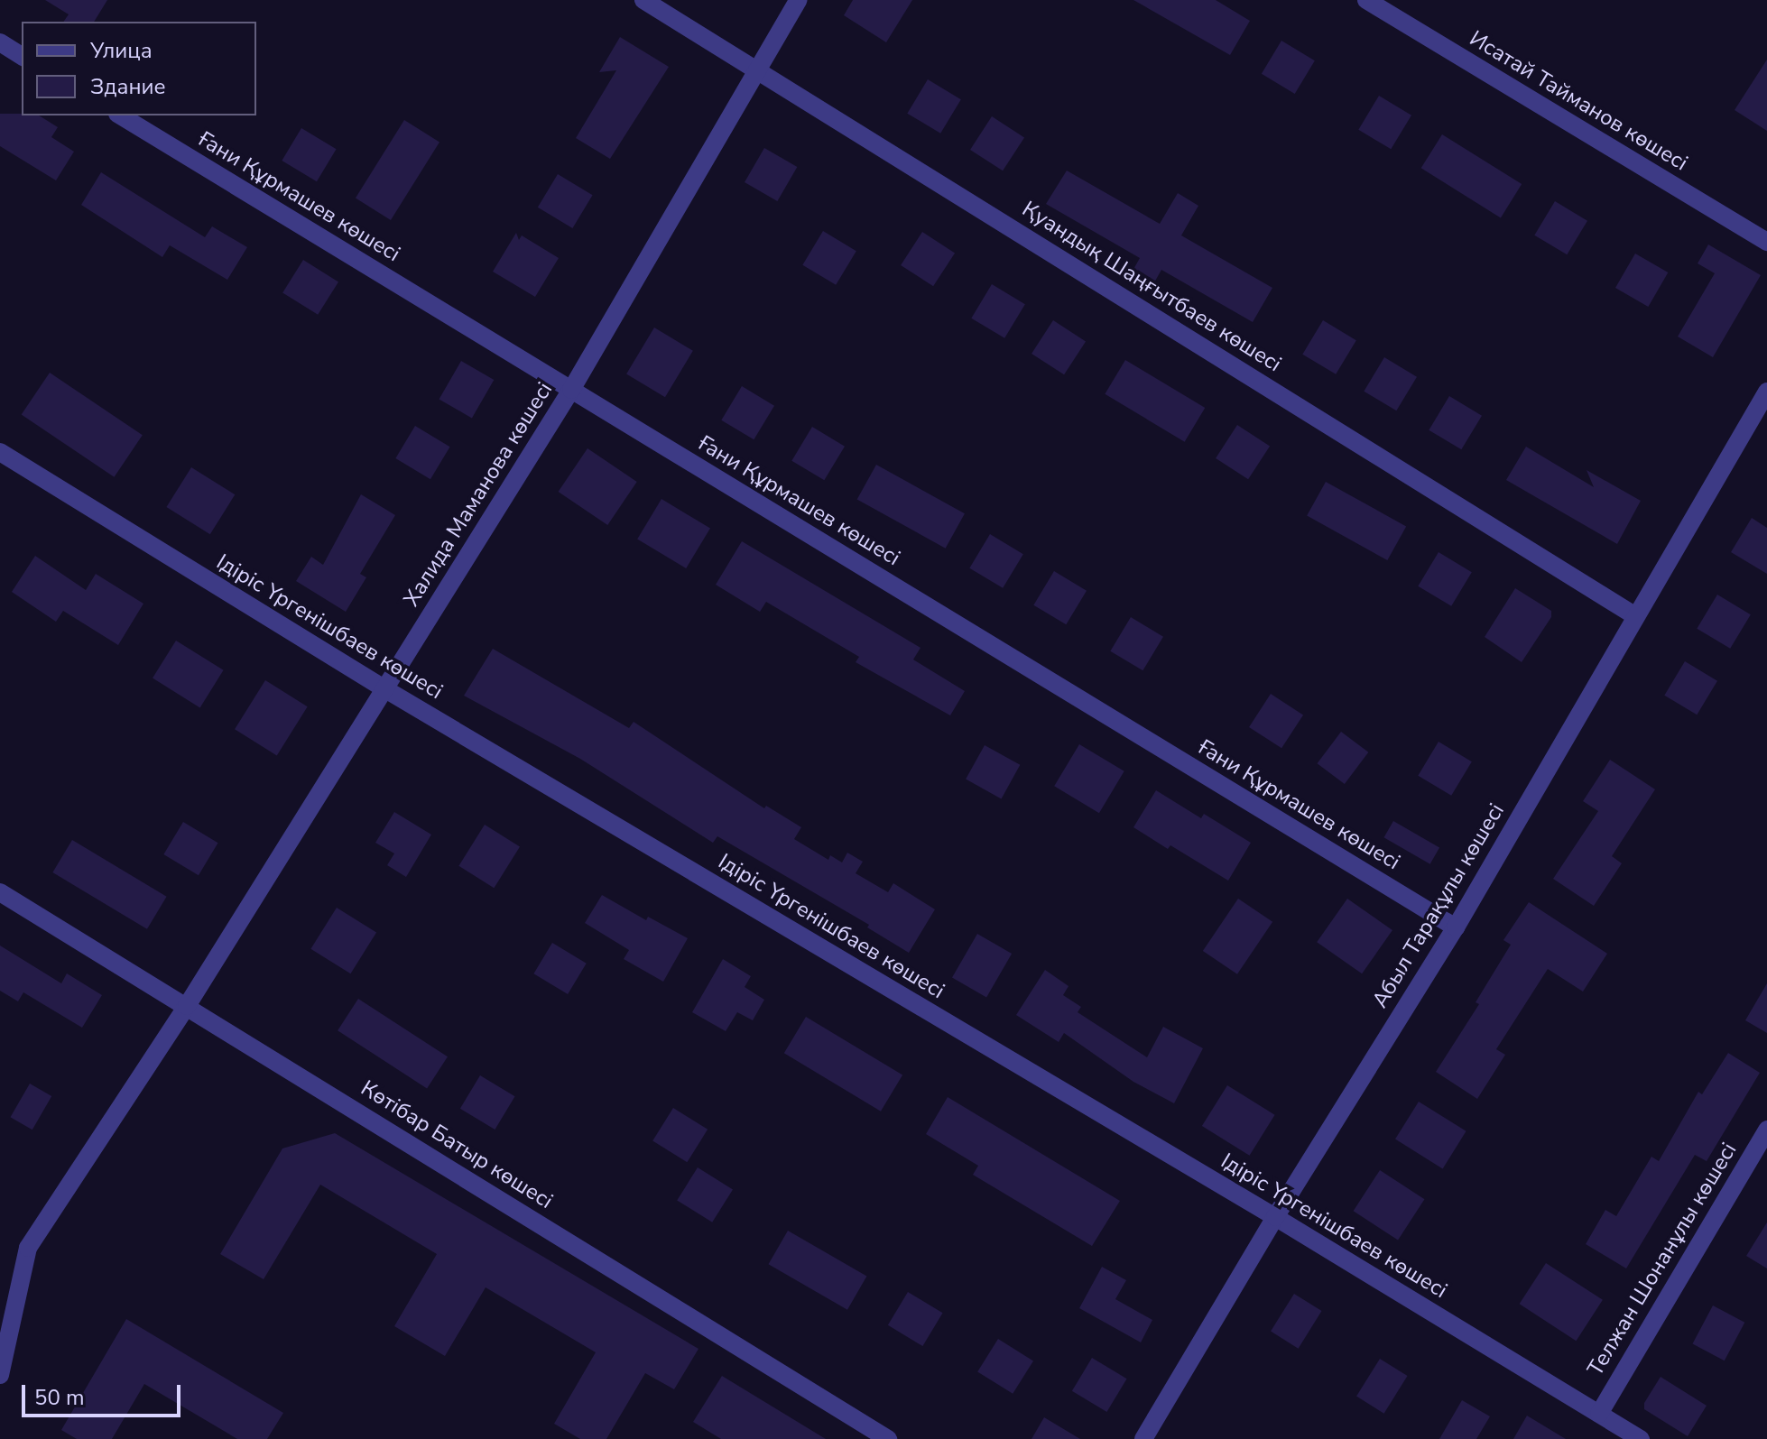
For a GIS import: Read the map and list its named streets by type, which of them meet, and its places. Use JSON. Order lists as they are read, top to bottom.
{
  "streets": {
    "street": [
      "Исатай Тайманов көшесі",
      "Ғани Құрмашев көшесі",
      "Қуандық Шаңғытбаев көшесі",
      "Халида Маманова көшесі",
      "Ідіріс Үргенішбаев көшесі",
      "Абыл Тарақұлы көшесі",
      "Көтібар Батыр көшесі",
      "Телжан Шонанұлы көшесі"
    ]
  },
  "crossings": [
    ["Ғани Құрмашев көшесі", "Халида Маманова көшесі"],
    ["Ғани Құрмашев көшесі", "Абыл Тарақұлы көшесі"],
    ["Қуандық Шаңғытбаев көшесі", "Халида Маманова көшесі"],
    ["Қуандық Шаңғытбаев көшесі", "Абыл Тарақұлы көшесі"],
    ["Халида Маманова көшесі", "Ідіріс Үргенішбаев көшесі"],
    ["Халида Маманова көшесі", "Көтібар Батыр көшесі"],
    ["Ідіріс Үргенішбаев көшесі", "Абыл Тарақұлы көшесі"],
    ["Ідіріс Үргенішбаев көшесі", "Телжан Шонанұлы көшесі"]
  ],
  "legend": ["Улица", "Здание"],
  "scale_bar": "50 m"
}
